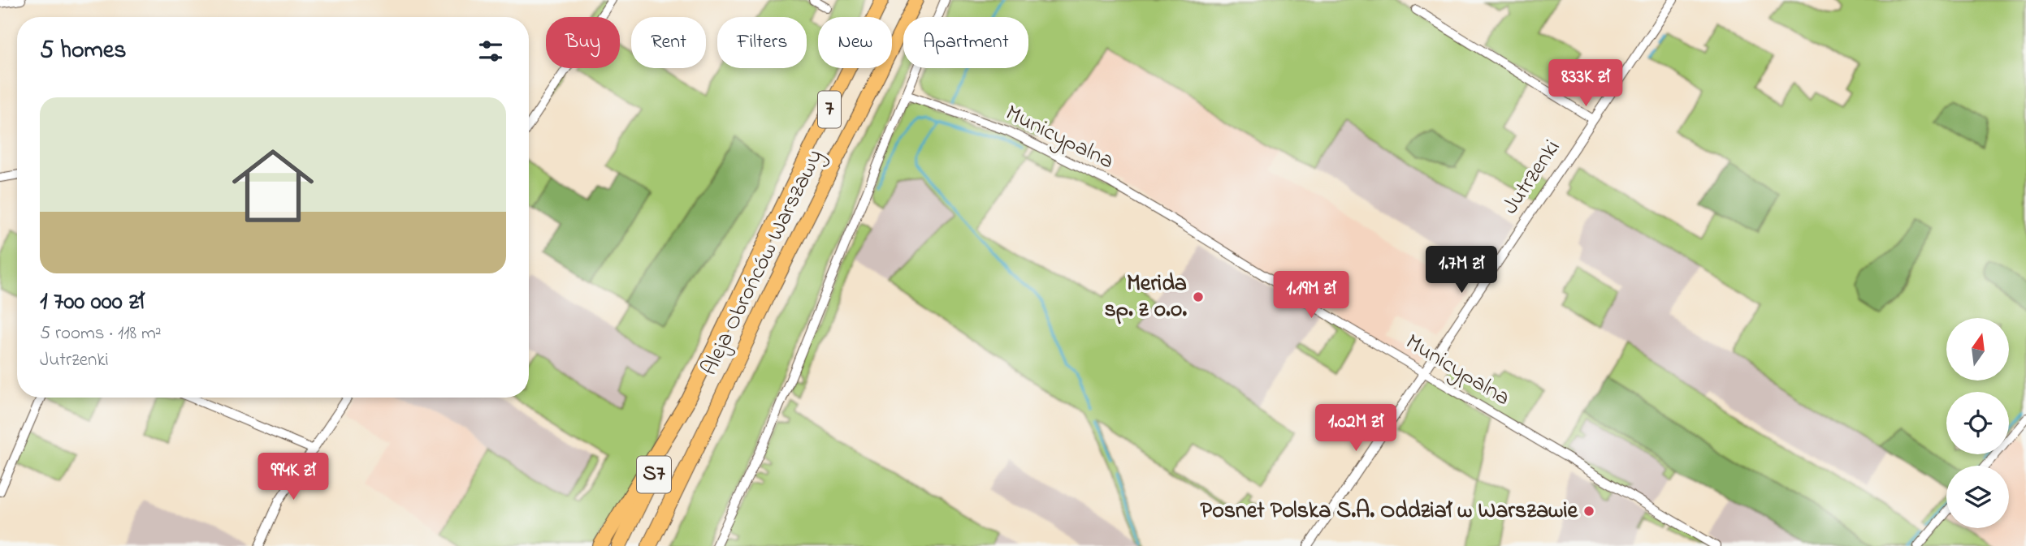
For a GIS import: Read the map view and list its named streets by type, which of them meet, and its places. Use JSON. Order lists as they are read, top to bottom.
{
  "streets": {
    "highway": ["Aleja Obrońców Warszawy", "S7"],
    "main road": ["7"],
    "street": ["Municypalna", "Jutrzenki"]
  },
  "crossings": [
    ["Municypalna", "Jutrzenki"]
  ],
  "places": ["Merida sp. z o.o.", "Posnet Polska S.A. Oddział w Warszawie"],
  "north": "top",
  "page": {
    "chip": [
      "Buy",
      "Rent",
      "Filters",
      "New",
      "Apartment"
    ],
    "heading": "5 homes",
    "price": [
      "833K zł",
      "1.7M zł",
      "1.19M zł",
      "1.02M zł",
      "994K zł"
    ],
    "list": [
      {
        "name": "1 700 000 zł",
        "note": "5 rooms · 118 m² · Jutrzenki"
      }
    ]
  }
}
